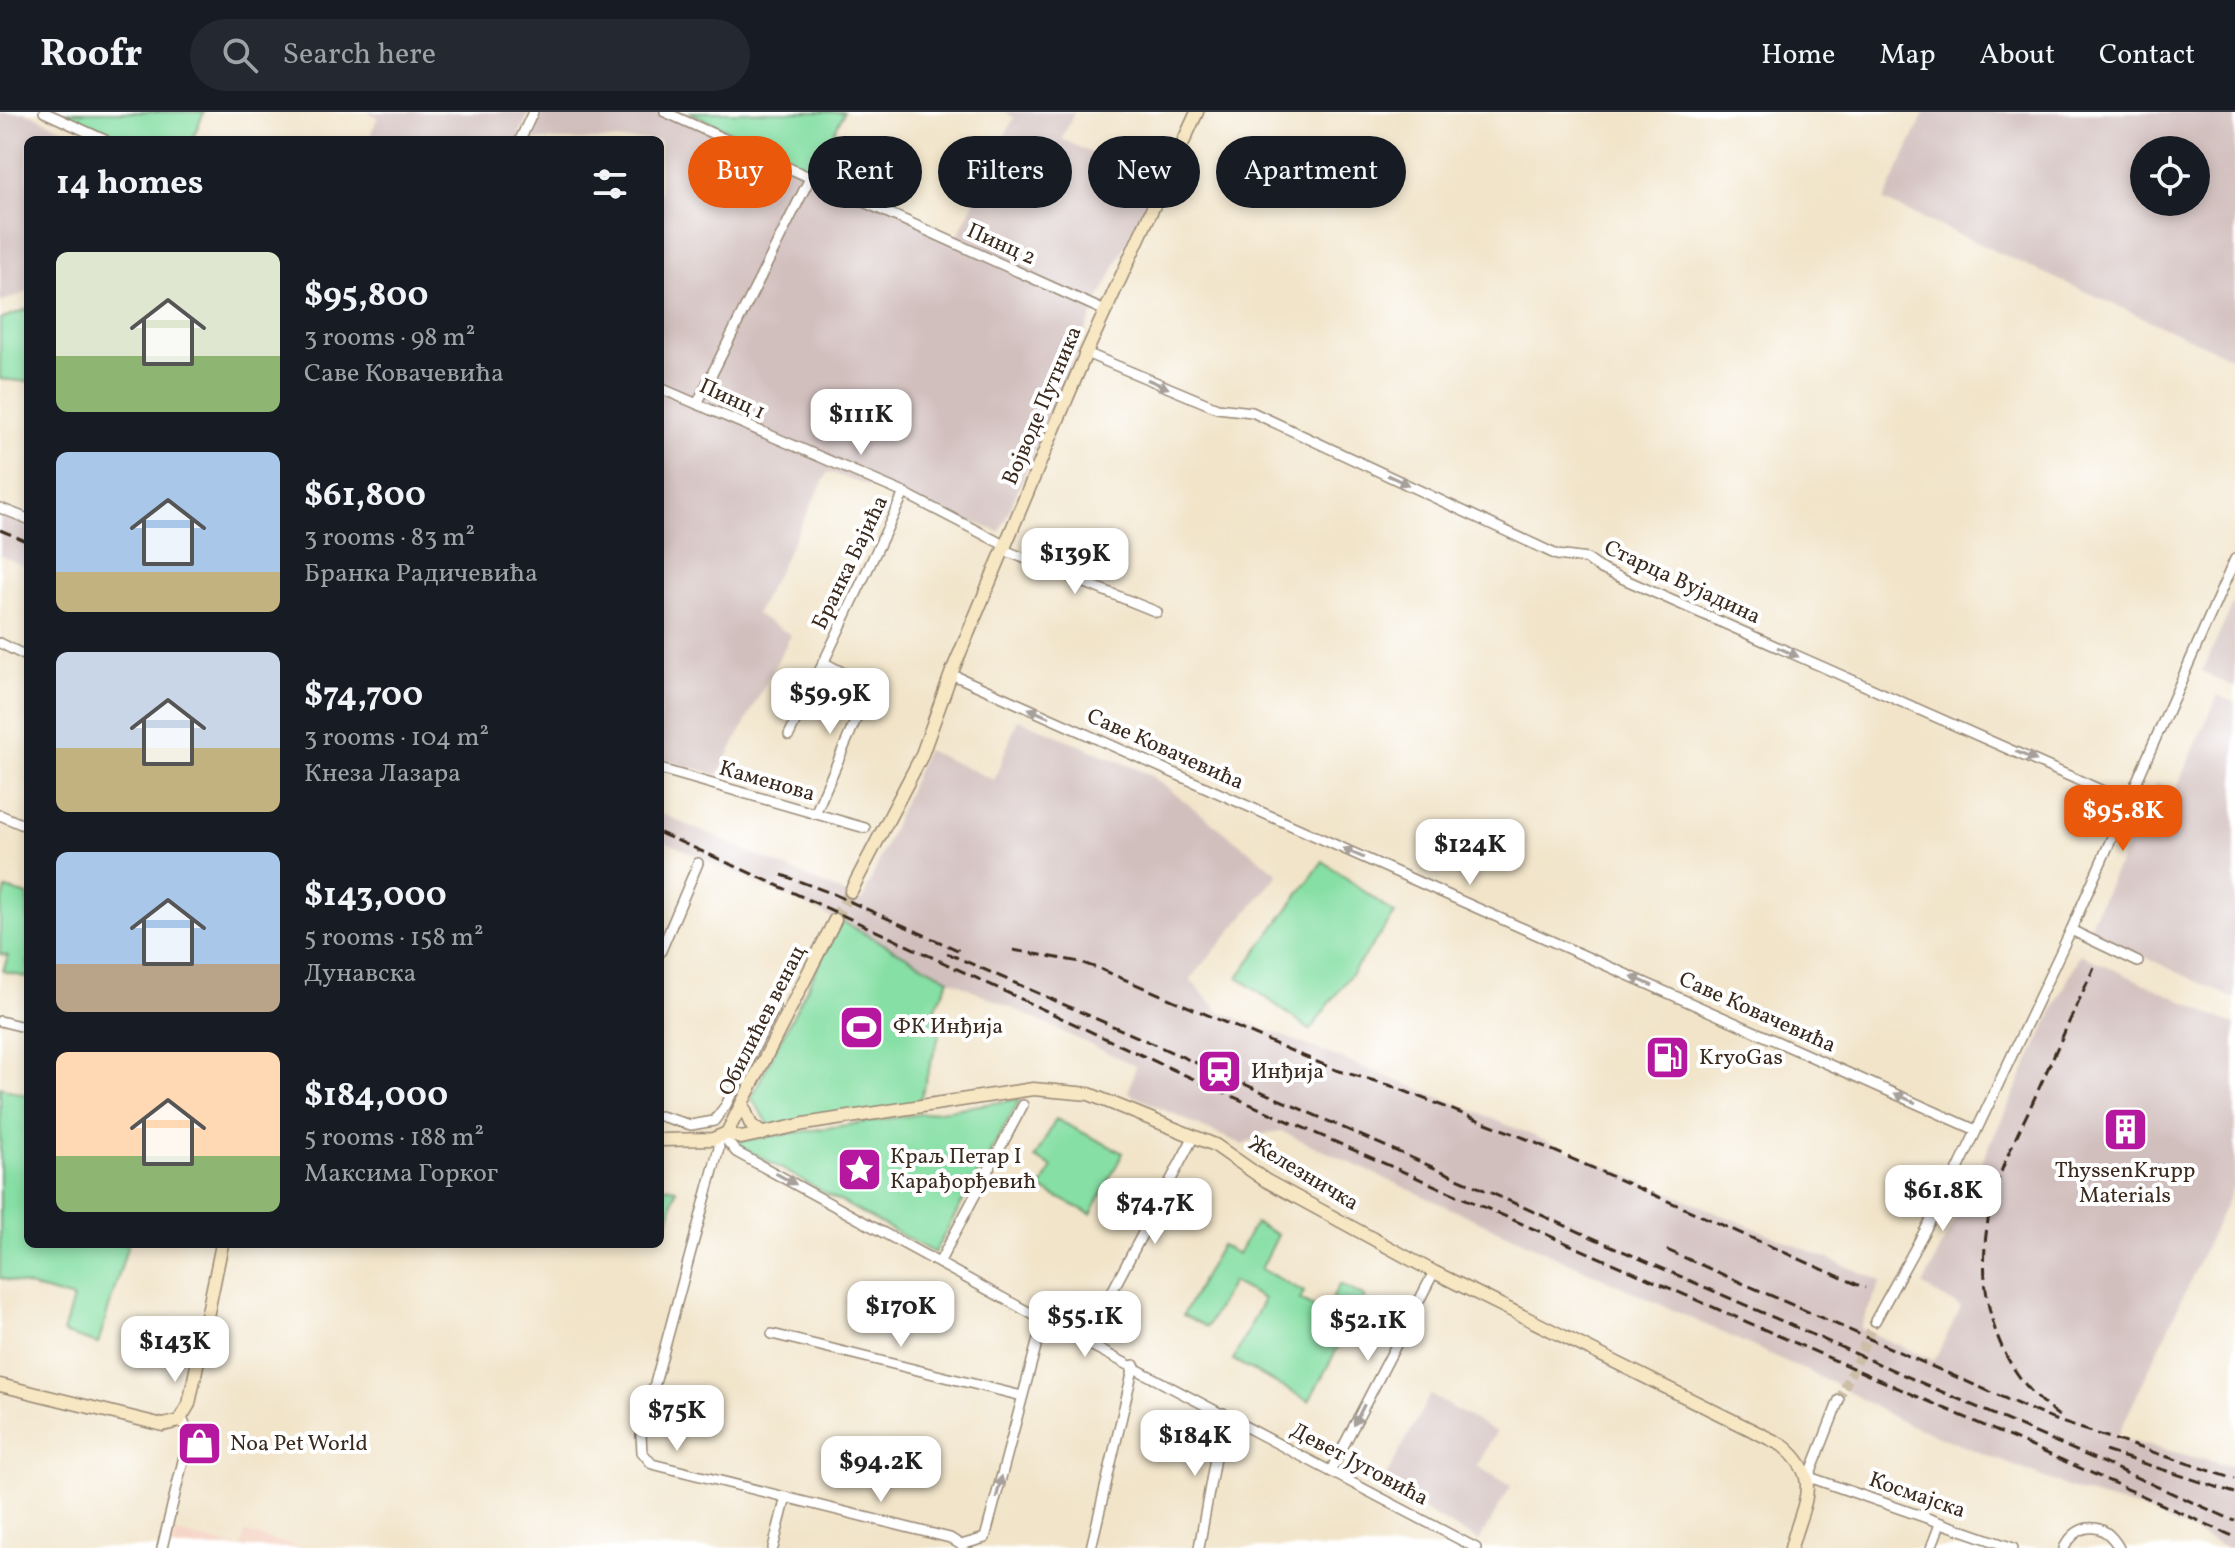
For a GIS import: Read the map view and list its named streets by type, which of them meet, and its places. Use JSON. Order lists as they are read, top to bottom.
{
  "streets": {
    "main road": ["Војводе Путника", "Обилићев венац", "Железничка"],
    "street": [
      "Пинц 2",
      "Пинц 1",
      "Бранка Бајића",
      "Старца Вујадина",
      "Саве Ковачевића",
      "Каменова",
      "Девет Југовића",
      "Космајска"
    ]
  },
  "crossings": [
    ["Пинц 2", "Војводе Путника"],
    ["Пинц 1", "Војводе Путника"],
    ["Пинц 1", "Бранка Бајића"],
    ["Војводе Путника", "Старца Вујадина"],
    ["Војводе Путника", "Саве Ковачевића"],
    ["Обилићев венац", "Железничка"],
    ["Обилићев венац", "Девет Југовића"],
    ["Железничка", "Девет Југовића"],
    ["Железничка", "Космајска"]
  ],
  "one_way": ["Старца Вујадина", "Саве Ковачевића"],
  "places": {
    "sports": ["ФК Инђија"],
    "fuel station": ["KryoGas"],
    "station": ["Инђија"],
    "building": ["ThyssenKrupp Materials"],
    "place": ["Краљ Петар I Карађорђевић"],
    "shop": ["Noa Pet World"]
  },
  "page": {
    "header": "Roofr",
    "search": "Search here",
    "nav": [
      "Home",
      "Map",
      "About",
      "Contact"
    ],
    "chip": [
      "Buy",
      "Rent",
      "Filters",
      "New",
      "Apartment"
    ],
    "heading": "14 homes",
    "list": [
      {
        "name": "$95,800",
        "note": "3 rooms · 98 m² · Саве Ковачевића"
      },
      {
        "name": "$61,800",
        "note": "3 rooms · 83 m² · Бранка Радичевића"
      },
      {
        "name": "$74,700",
        "note": "3 rooms · 104 m² · Кнеза Лазара"
      },
      {
        "name": "$143,000",
        "note": "5 rooms · 158 m² · Дунавска"
      },
      {
        "name": "$184,000",
        "note": "5 rooms · 188 m² · Максима Горког"
      }
    ],
    "price": [
      "$111K",
      "$139K",
      "$59.9K",
      "$95.8K",
      "$124K",
      "$61.8K",
      "$74.7K",
      "$170K",
      "$55.1K",
      "$52.1K",
      "$143K",
      "$75K",
      "$184K",
      "$94.2K"
    ]
  }
}
